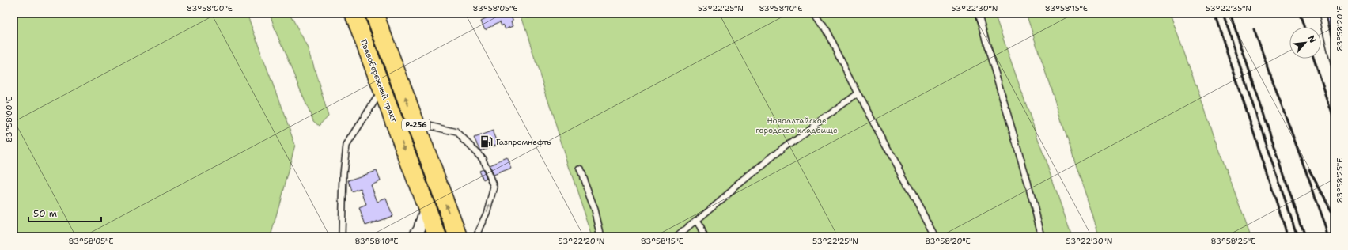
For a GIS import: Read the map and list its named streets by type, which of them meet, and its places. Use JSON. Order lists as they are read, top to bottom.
{
  "streets": {
    "highway": ["Правобережный тракт", "Р-256"]
  },
  "parks": ["Новоалтайское городское кладбище"],
  "places": {
    "fuel station": ["Газпромнефть"]
  },
  "scale_bar": "50 m",
  "north": "top right",
  "coordinates": [
    "83°58'00\"E",
    "83°58'05\"E",
    "53°22'25\"N",
    "83°58'10\"E",
    "53°22'30\"N",
    "83°58'15\"E",
    "53°22'35\"N",
    "83°58'20\"E",
    "83°58'25\"E",
    "53°22'20\"N"
  ]
}
